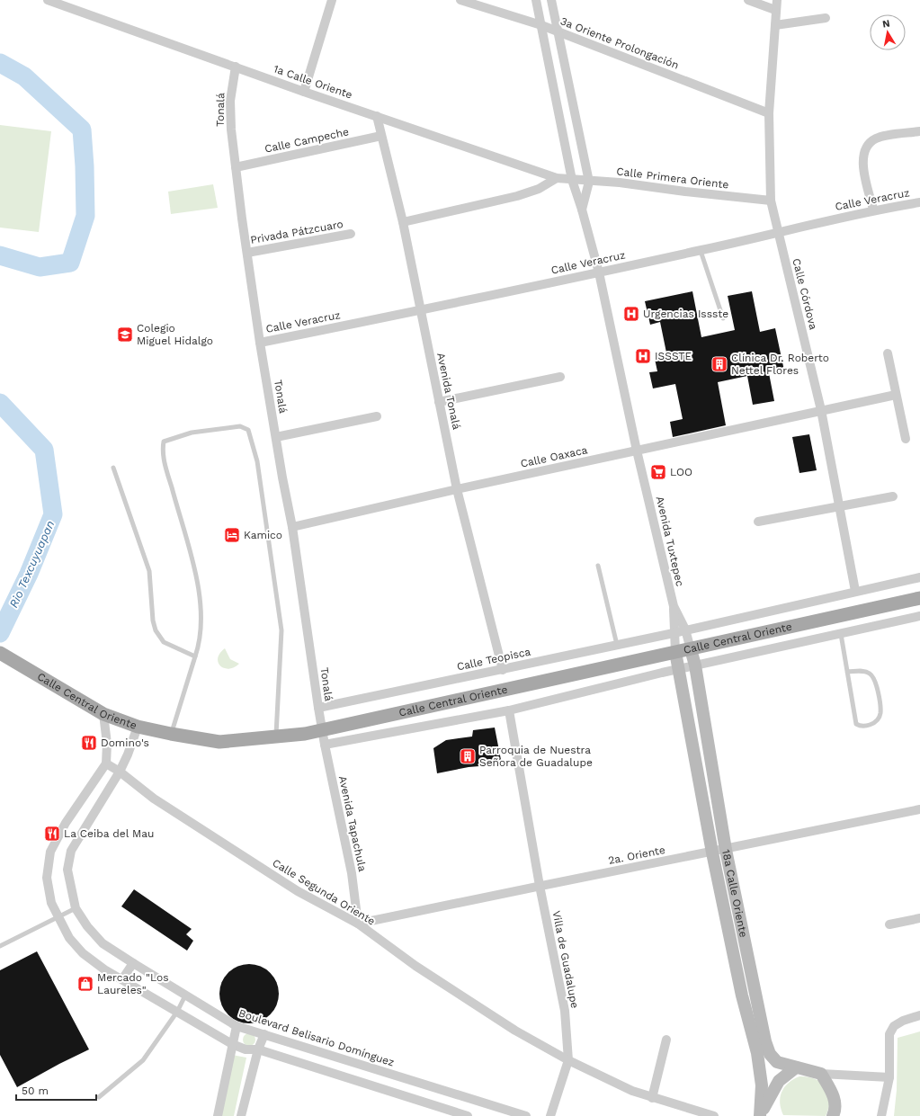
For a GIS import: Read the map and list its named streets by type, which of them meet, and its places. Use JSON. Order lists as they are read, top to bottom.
{
  "streets": {
    "main road": ["Calle Central Oriente", "18a Calle Oriente"],
    "street": [
      "3a Oriente Prolongación",
      "1a Calle Oriente",
      "Tonalá",
      "Calle Campeche",
      "Calle Primera Oriente",
      "Calle Veracruz",
      "Privada Pátzcuaro",
      "Calle Córdova",
      "Avenida Tonalá",
      "Calle Oaxaca",
      "Avenida Tuxtepec",
      "Calle Teopisca",
      "Avenida Tapachula",
      "2a. Oriente",
      "Calle Segunda Oriente",
      "Villa de Guadalupe",
      "Boulevard Belisario Domínguez"
    ]
  },
  "crossings": [
    ["3a Oriente Prolongación", "Calle Córdova"],
    ["3a Oriente Prolongación", "Avenida Tuxtepec"],
    ["1a Calle Oriente", "Tonalá"],
    ["1a Calle Oriente", "Calle Primera Oriente"],
    ["1a Calle Oriente", "Avenida Tonalá"],
    ["1a Calle Oriente", "Avenida Tuxtepec"],
    ["Tonalá", "Calle Campeche"],
    ["Tonalá", "Calle Veracruz"],
    ["Tonalá", "Privada Pátzcuaro"],
    ["Tonalá", "Calle Oaxaca"],
    ["Tonalá", "Calle Central Oriente"],
    ["Tonalá", "Calle Teopisca"],
    ["Tonalá", "Avenida Tapachula"],
    ["Calle Campeche", "Avenida Tonalá"],
    ["Calle Primera Oriente", "Calle Córdova"],
    ["Calle Primera Oriente", "Avenida Tuxtepec"],
    ["Calle Veracruz", "Calle Córdova"],
    ["Calle Veracruz", "Avenida Tonalá"],
    ["Calle Veracruz", "Avenida Tuxtepec"],
    ["Calle Córdova", "Calle Oaxaca"],
    ["Calle Córdova", "Calle Teopisca"],
    ["Avenida Tonalá", "Calle Oaxaca"],
    ["Avenida Tonalá", "Calle Teopisca"],
    ["Calle Oaxaca", "Avenida Tuxtepec"],
    ["Avenida Tuxtepec", "Calle Teopisca"],
    ["Avenida Tuxtepec", "18a Calle Oriente"],
    ["Calle Central Oriente", "Avenida Tapachula"],
    ["Calle Central Oriente", "18a Calle Oriente"],
    ["Calle Central Oriente", "Boulevard Belisario Domínguez"],
    ["Calle Teopisca", "18a Calle Oriente"],
    ["Avenida Tapachula", "2a. Oriente"],
    ["Avenida Tapachula", "Calle Segunda Oriente"],
    ["2a. Oriente", "Calle Segunda Oriente"],
    ["2a. Oriente", "18a Calle Oriente"],
    ["2a. Oriente", "Villa de Guadalupe"],
    ["Calle Segunda Oriente", "Villa de Guadalupe"],
    ["Calle Segunda Oriente", "Boulevard Belisario Domínguez"]
  ],
  "water": ["Rio Texcuyuapan"],
  "places": {
    "hospital": ["Urgencias Issste", "ISSSTE"],
    "school or university": ["Colegio Miguel Hidalgo"],
    "building": ["Clínica Dr. Roberto Nettel Flores", "Parroquia de Nuestra Señora de Guadalupe"],
    "supermarket": ["LOO"],
    "hotel": ["Kamico"],
    "restaurant": ["Domino's", "La Ceiba del Mau"],
    "shop": ["Mercado \"Los Laureles\""]
  },
  "scale_bar": "50 m",
  "north": "top"
}
